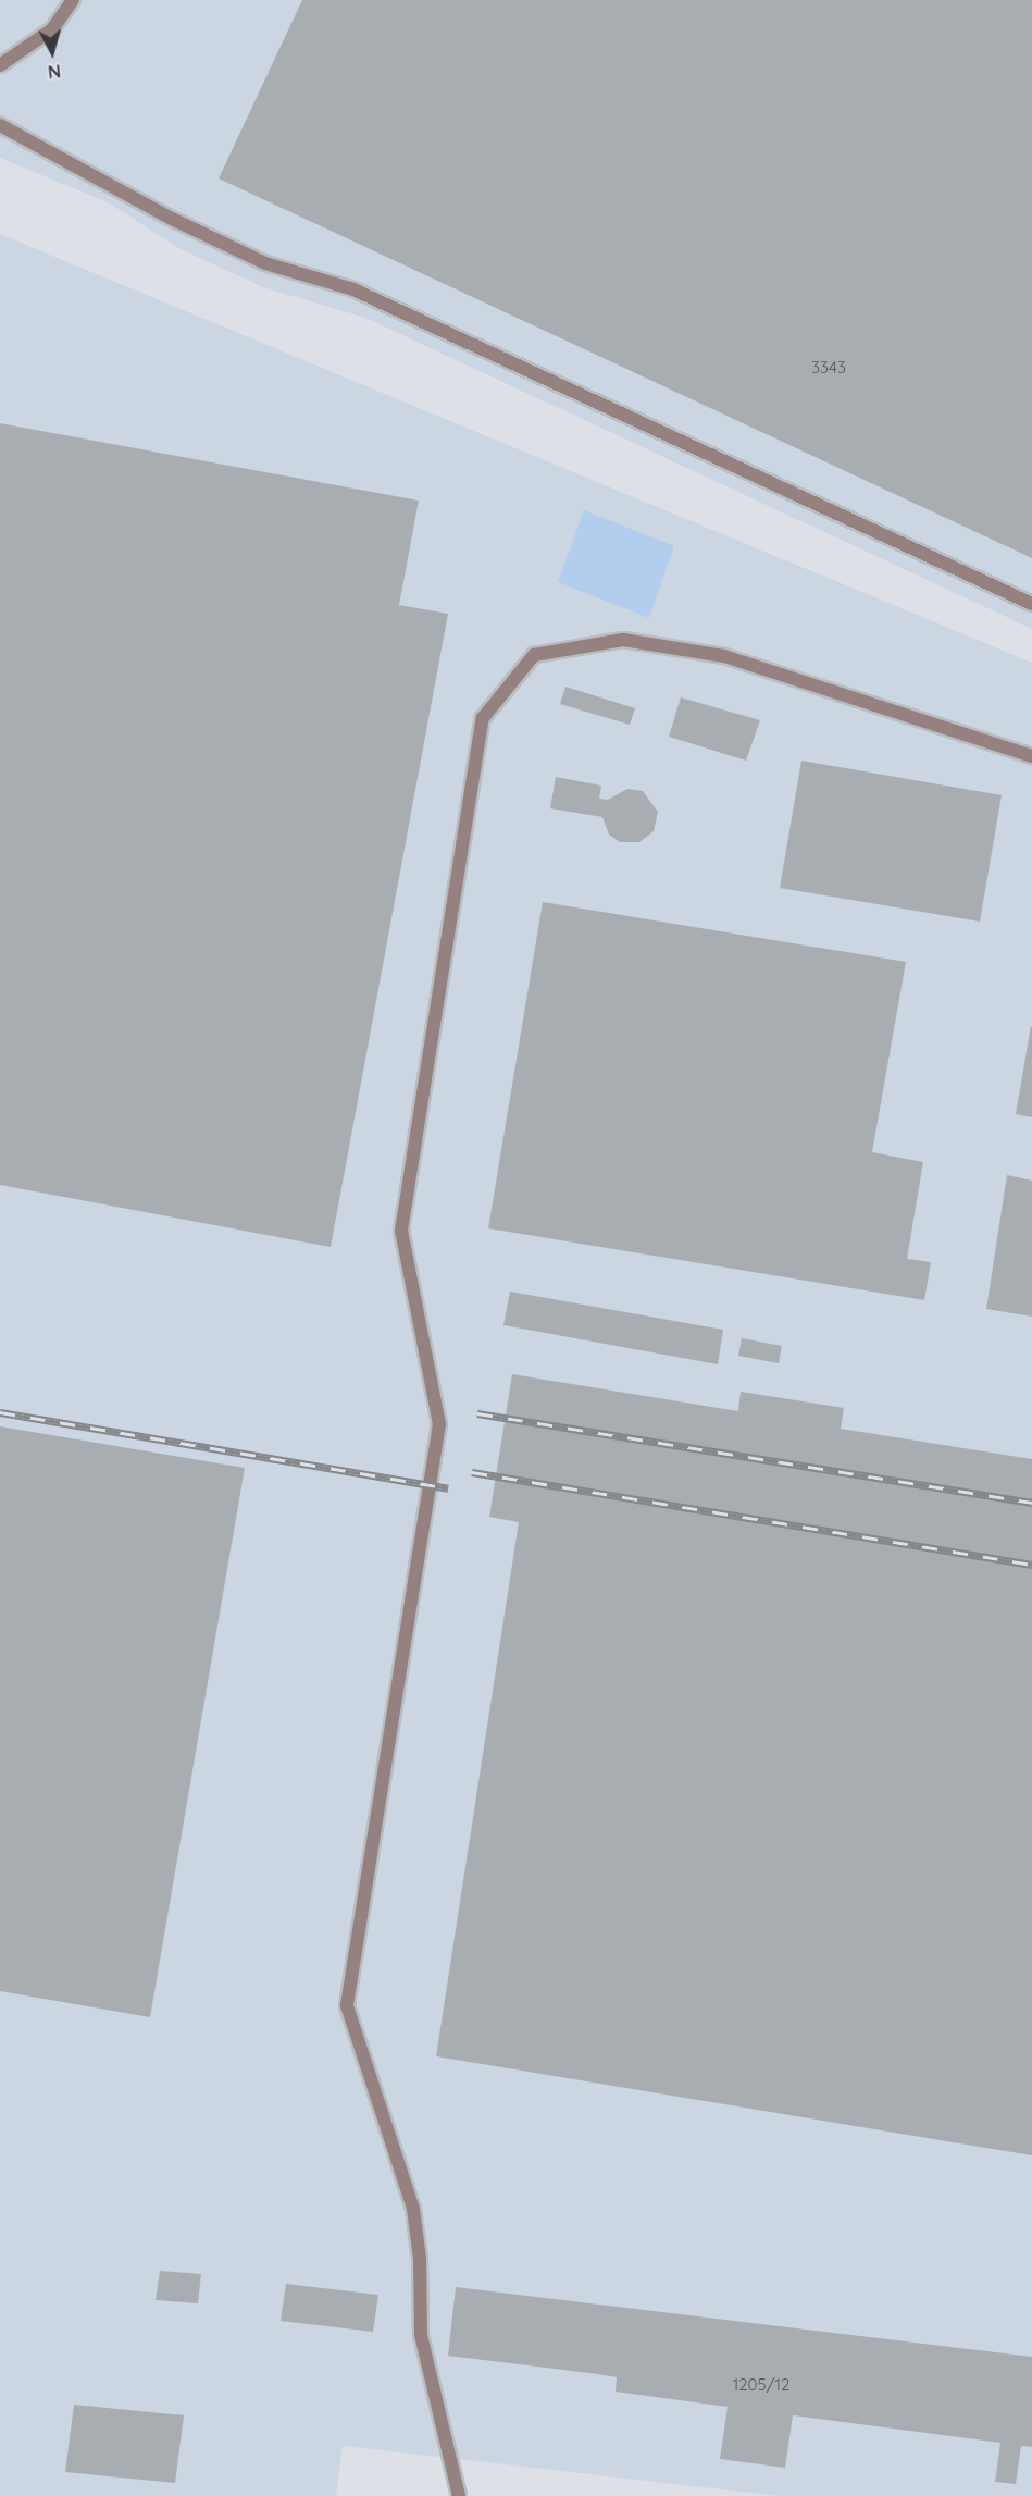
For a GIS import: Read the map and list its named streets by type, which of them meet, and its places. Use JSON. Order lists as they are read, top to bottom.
{
  "house_numbers": ["3343", "1205/12"],
  "north": "bottom"
}
